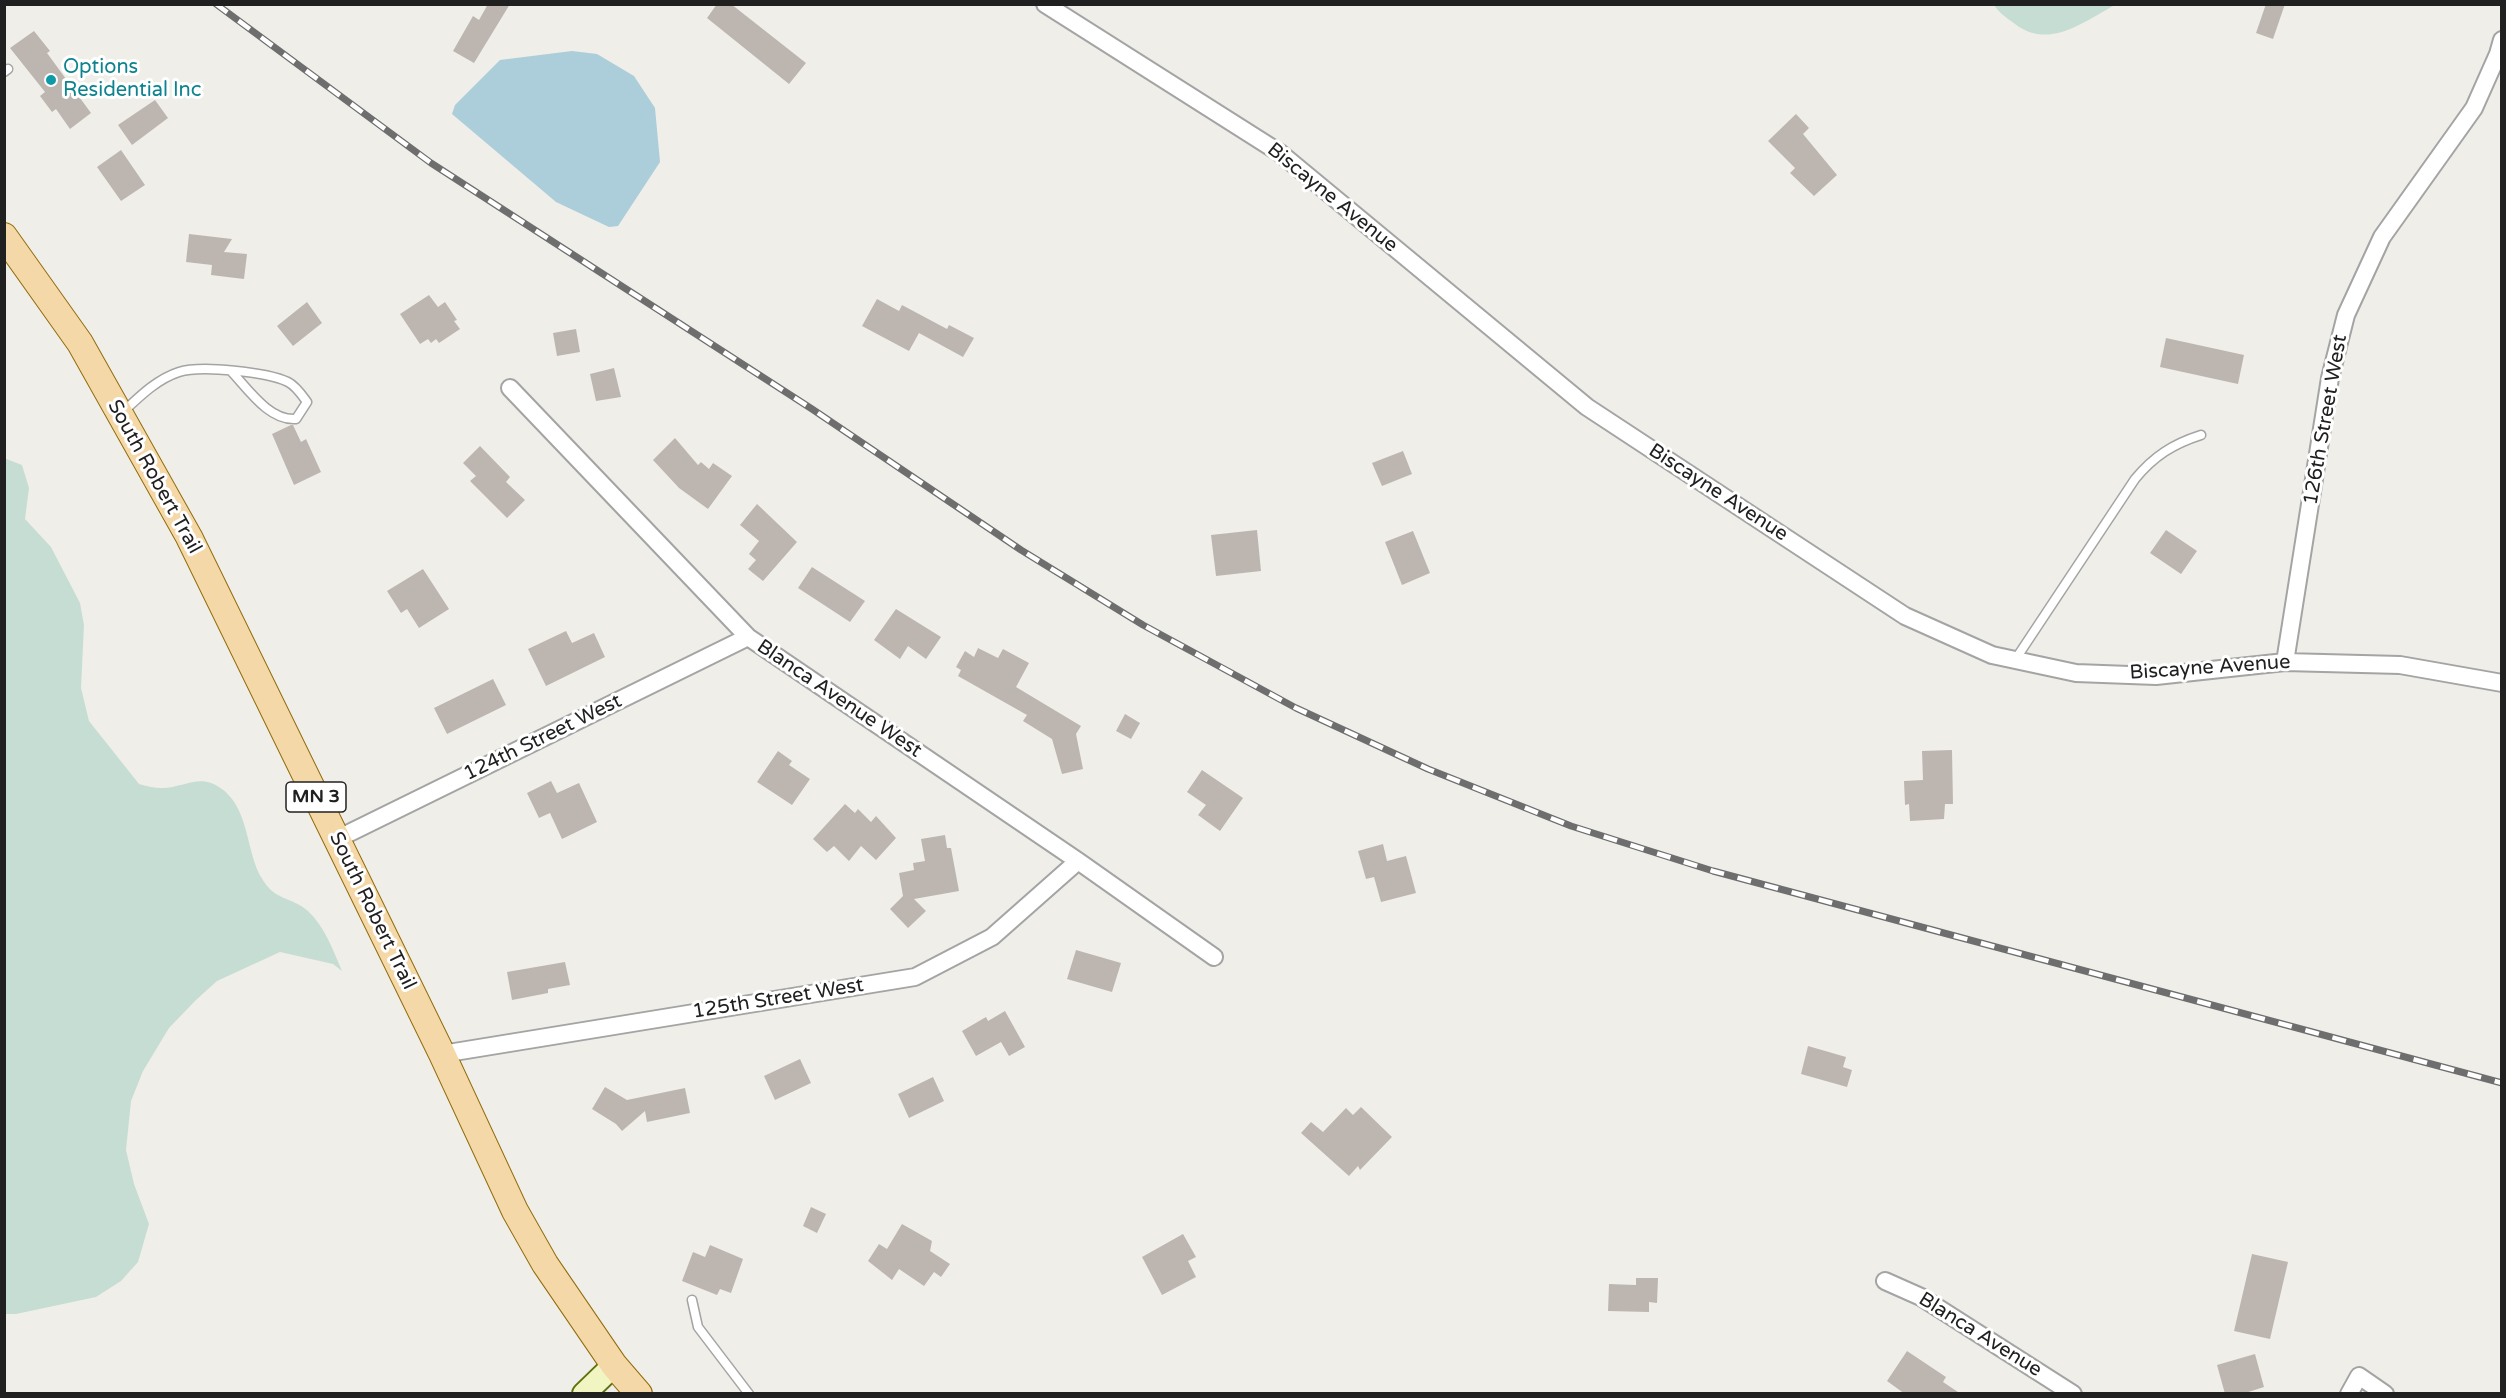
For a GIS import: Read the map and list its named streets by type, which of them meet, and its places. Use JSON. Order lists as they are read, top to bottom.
{
  "streets": {
    "main road": ["South Robert Trail", "MN 3"],
    "street": [
      "Biscayne Avenue",
      "126th Street West",
      "Blanca Avenue West",
      "124th Street West",
      "125th Street West",
      "Blanca Avenue"
    ]
  },
  "crossings": [
    ["Biscayne Avenue", "126th Street West"],
    ["South Robert Trail", "124th Street West"],
    ["South Robert Trail", "125th Street West"],
    ["Blanca Avenue West", "124th Street West"],
    ["Blanca Avenue West", "125th Street West"]
  ],
  "places": ["Options Residential Inc"]
}
